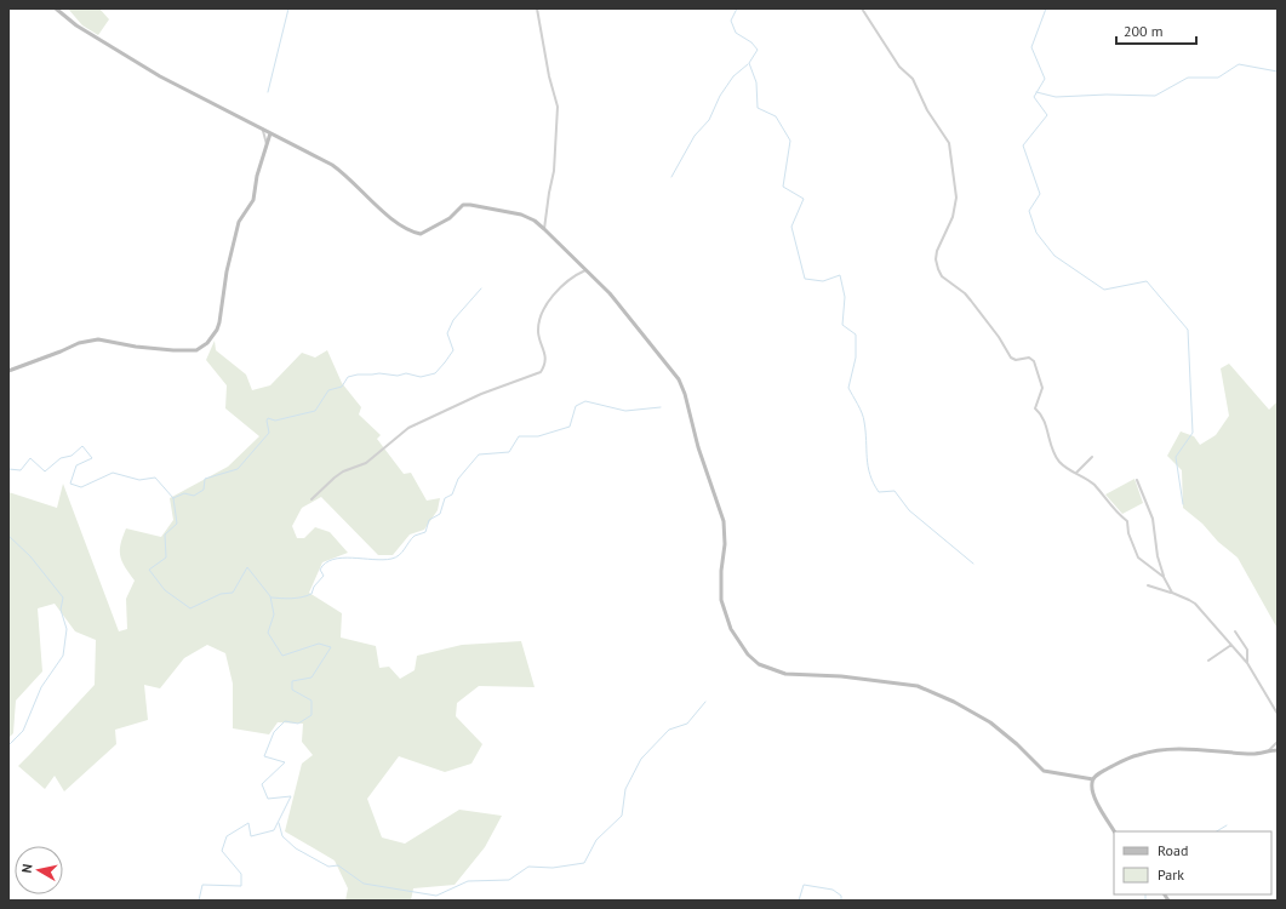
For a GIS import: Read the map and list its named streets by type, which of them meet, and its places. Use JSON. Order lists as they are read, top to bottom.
{
  "legend": ["Road", "Park"],
  "scale_bar": "200 m",
  "north": "left"
}
